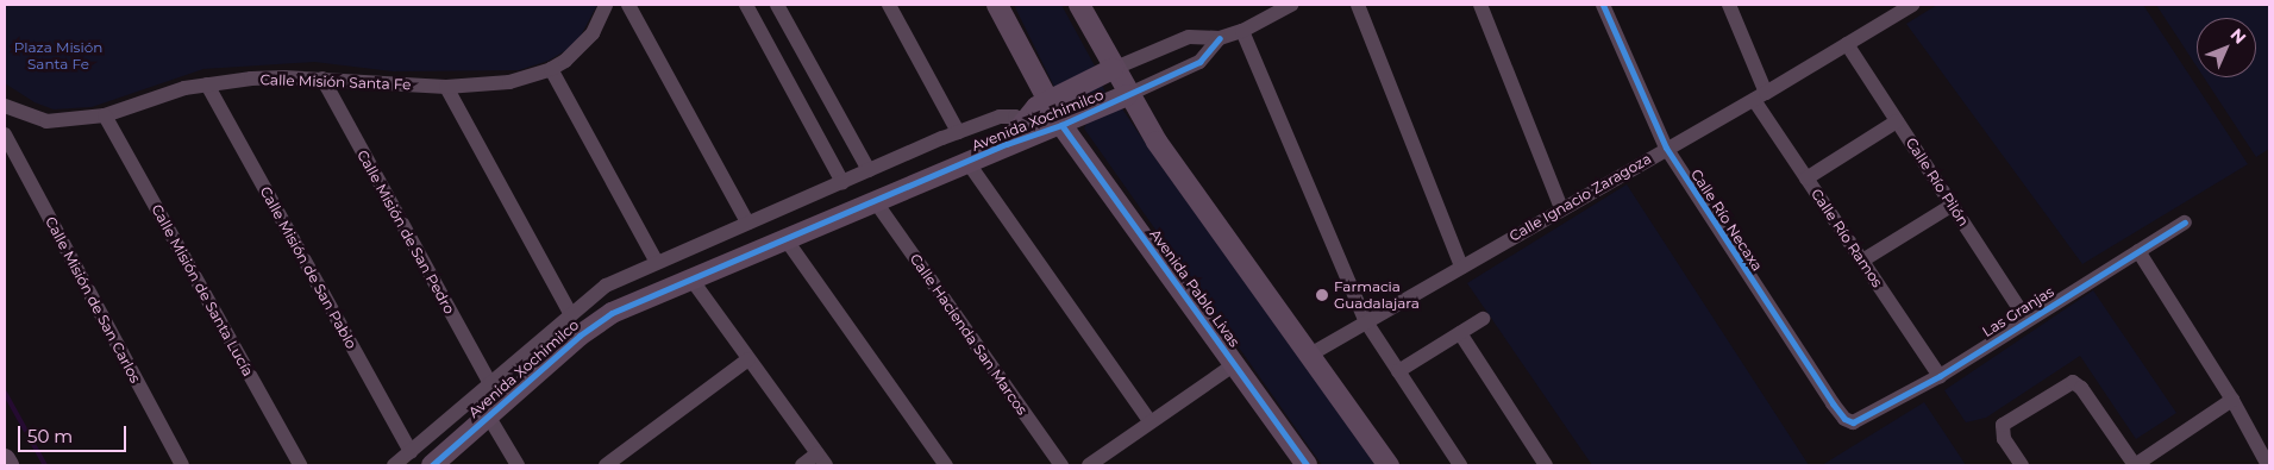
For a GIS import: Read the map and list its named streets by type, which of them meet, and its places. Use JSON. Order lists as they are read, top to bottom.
{
  "streets": {
    "main road": ["Avenida Xochimilco", "Avenida Pablo Livas"],
    "street": [
      "Calle Misión Santa Fe",
      "Calle Río Pilón",
      "Calle Ignacio Zaragoza",
      "Calle Río Necaxa",
      "Calle Misión de San Pedro",
      "Calle Río Ramos",
      "Calle Misión de San Pablo",
      "Calle Misión de Santa Lucía",
      "Calle Misión de San Carlos",
      "Las Granjas",
      "Calle Hacienda San Marcos"
    ]
  },
  "crossings": [
    ["Calle Misión Santa Fe", "Calle Misión de San Pedro"],
    ["Calle Misión Santa Fe", "Calle Misión de San Pablo"],
    ["Calle Misión Santa Fe", "Calle Misión de Santa Lucía"],
    ["Avenida Xochimilco", "Avenida Pablo Livas"],
    ["Avenida Xochimilco", "Calle Hacienda San Marcos"],
    ["Calle Río Pilón", "Calle Ignacio Zaragoza"],
    ["Calle Río Pilón", "Las Granjas"],
    ["Calle Ignacio Zaragoza", "Calle Río Necaxa"],
    ["Calle Ignacio Zaragoza", "Calle Río Ramos"],
    ["Calle Río Necaxa", "Las Granjas"],
    ["Calle Río Ramos", "Las Granjas"]
  ],
  "parks": ["Plaza Misión Santa Fe"],
  "places": ["Farmacia Guadalajara"],
  "scale_bar": "50 m",
  "north": "top right"
}
